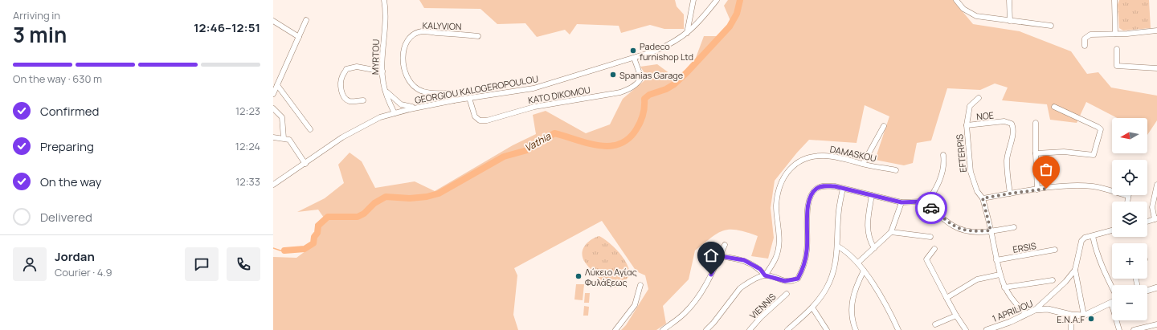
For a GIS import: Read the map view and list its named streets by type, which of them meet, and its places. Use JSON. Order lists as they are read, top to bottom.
{
  "streets": {
    "main road": ["1 APRILIOU"],
    "street": [
      "KALYVION",
      "MYRTOU",
      "GEORGIOU KALOGEROPOULOU",
      "KATO DIKOMOU",
      "NOE",
      "DAMASKOU",
      "EFTERPIS",
      "ERSIS",
      "VIENNIS"
    ]
  },
  "crossings": [
    ["KALYVION", "GEORGIOU KALOGEROPOULOU"],
    ["MYRTOU", "GEORGIOU KALOGEROPOULOU"],
    ["GEORGIOU KALOGEROPOULOU", "KATO DIKOMOU"],
    ["NOE", "EFTERPIS"],
    ["EFTERPIS", "ERSIS"],
    ["EFTERPIS", "1 APRILIOU"]
  ],
  "water": ["Vathia"],
  "places": [
    "Padeco furnishop Ltd",
    "Spanias Garage",
    "Λύκειο Αγίας Φυλάξεως",
    "E.N.A.F"
  ],
  "north": "left",
  "page": {
    "heading": ["3 min", "Arriving in", "12:46–12:51"],
    "panel": ["Jordan", "Courier · 4.9"],
    "bar": "On the way · 630 m",
    "list": [
      ["Confirmed", "12:23"],
      ["Preparing", "12:24"],
      ["On the way", "12:33"],
      "Delivered"
    ],
    "map_buttons": ["+", "−"]
  }
}
